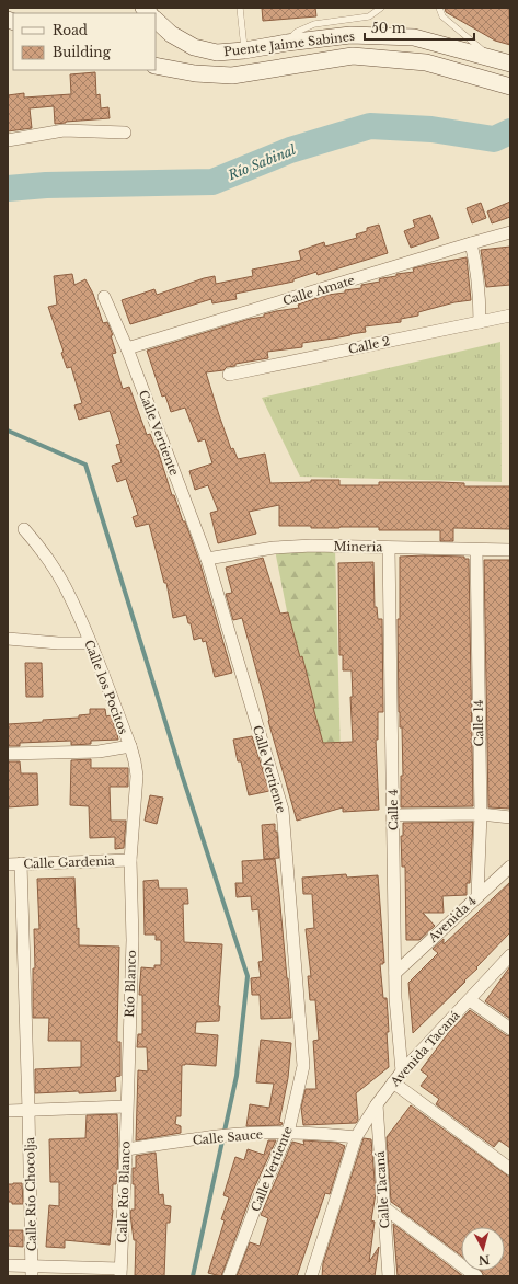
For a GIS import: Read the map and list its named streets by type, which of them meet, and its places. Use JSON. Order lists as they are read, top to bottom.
{
  "streets": {
    "main road": ["Puente Jaime Sabines"],
    "street": [
      "Calle Amate",
      "Calle 2",
      "Calle Vertiente",
      "Mineria",
      "Calle los Pocitos",
      "Calle 14",
      "Calle 4",
      "Calle Gardenia",
      "Avenida 4",
      "Río Blanco",
      "Avenida Tacaná",
      "Calle Sauce",
      "Calle Tacaná",
      "Calle Río Blanco",
      "Calle Río Chocolja"
    ]
  },
  "crossings": [
    ["Calle Amate", "Calle Vertiente"],
    ["Calle Vertiente", "Mineria"],
    ["Calle Vertiente", "Calle Sauce"],
    ["Mineria", "Calle 14"],
    ["Mineria", "Calle 4"],
    ["Calle los Pocitos", "Calle Gardenia"],
    ["Calle los Pocitos", "Río Blanco"],
    ["Calle 14", "Avenida 4"],
    ["Calle 4", "Avenida 4"],
    ["Calle 4", "Avenida Tacaná"],
    ["Calle Gardenia", "Río Blanco"],
    ["Calle Gardenia", "Calle Río Chocolja"],
    ["Río Blanco", "Calle Río Blanco"],
    ["Avenida Tacaná", "Calle Sauce"],
    ["Avenida Tacaná", "Calle Tacaná"],
    ["Calle Sauce", "Calle Río Blanco"]
  ],
  "water": ["Río Sabinal"],
  "legend": ["Road", "Building"],
  "scale_bar": "50 m",
  "north": "bottom"
}
